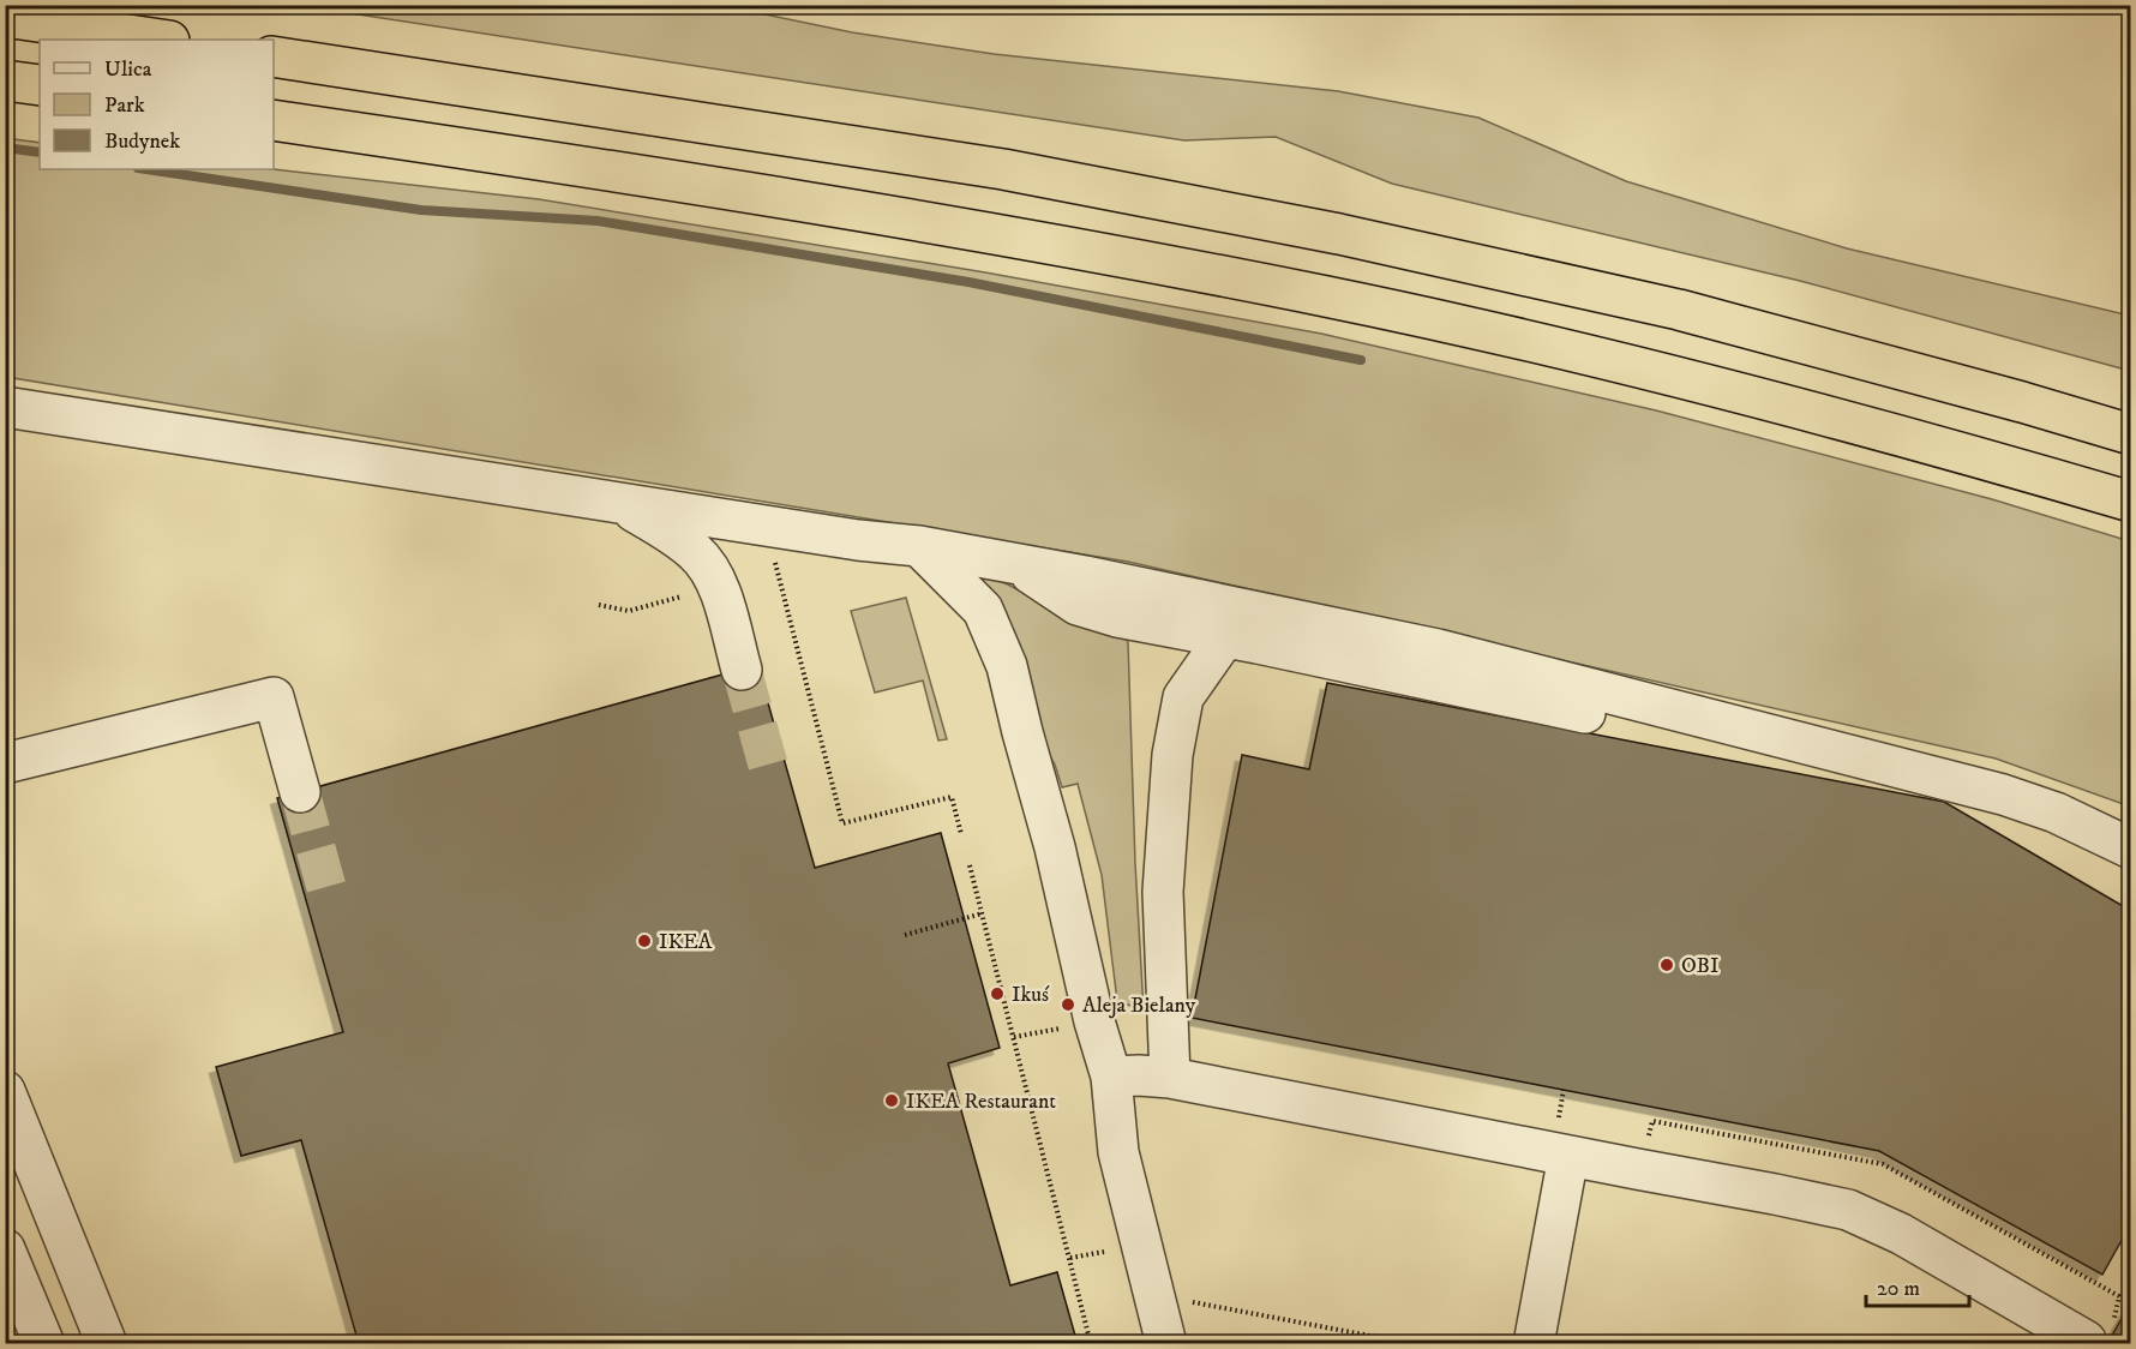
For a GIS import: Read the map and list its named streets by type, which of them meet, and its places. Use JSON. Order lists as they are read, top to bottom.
{
  "places": [
    "IKEA",
    "OBI",
    "Ikuś",
    "Aleja Bielany",
    "IKEA Restaurant"
  ],
  "legend": ["Ulica", "Park", "Budynek"],
  "scale_bar": "20 m"
}
